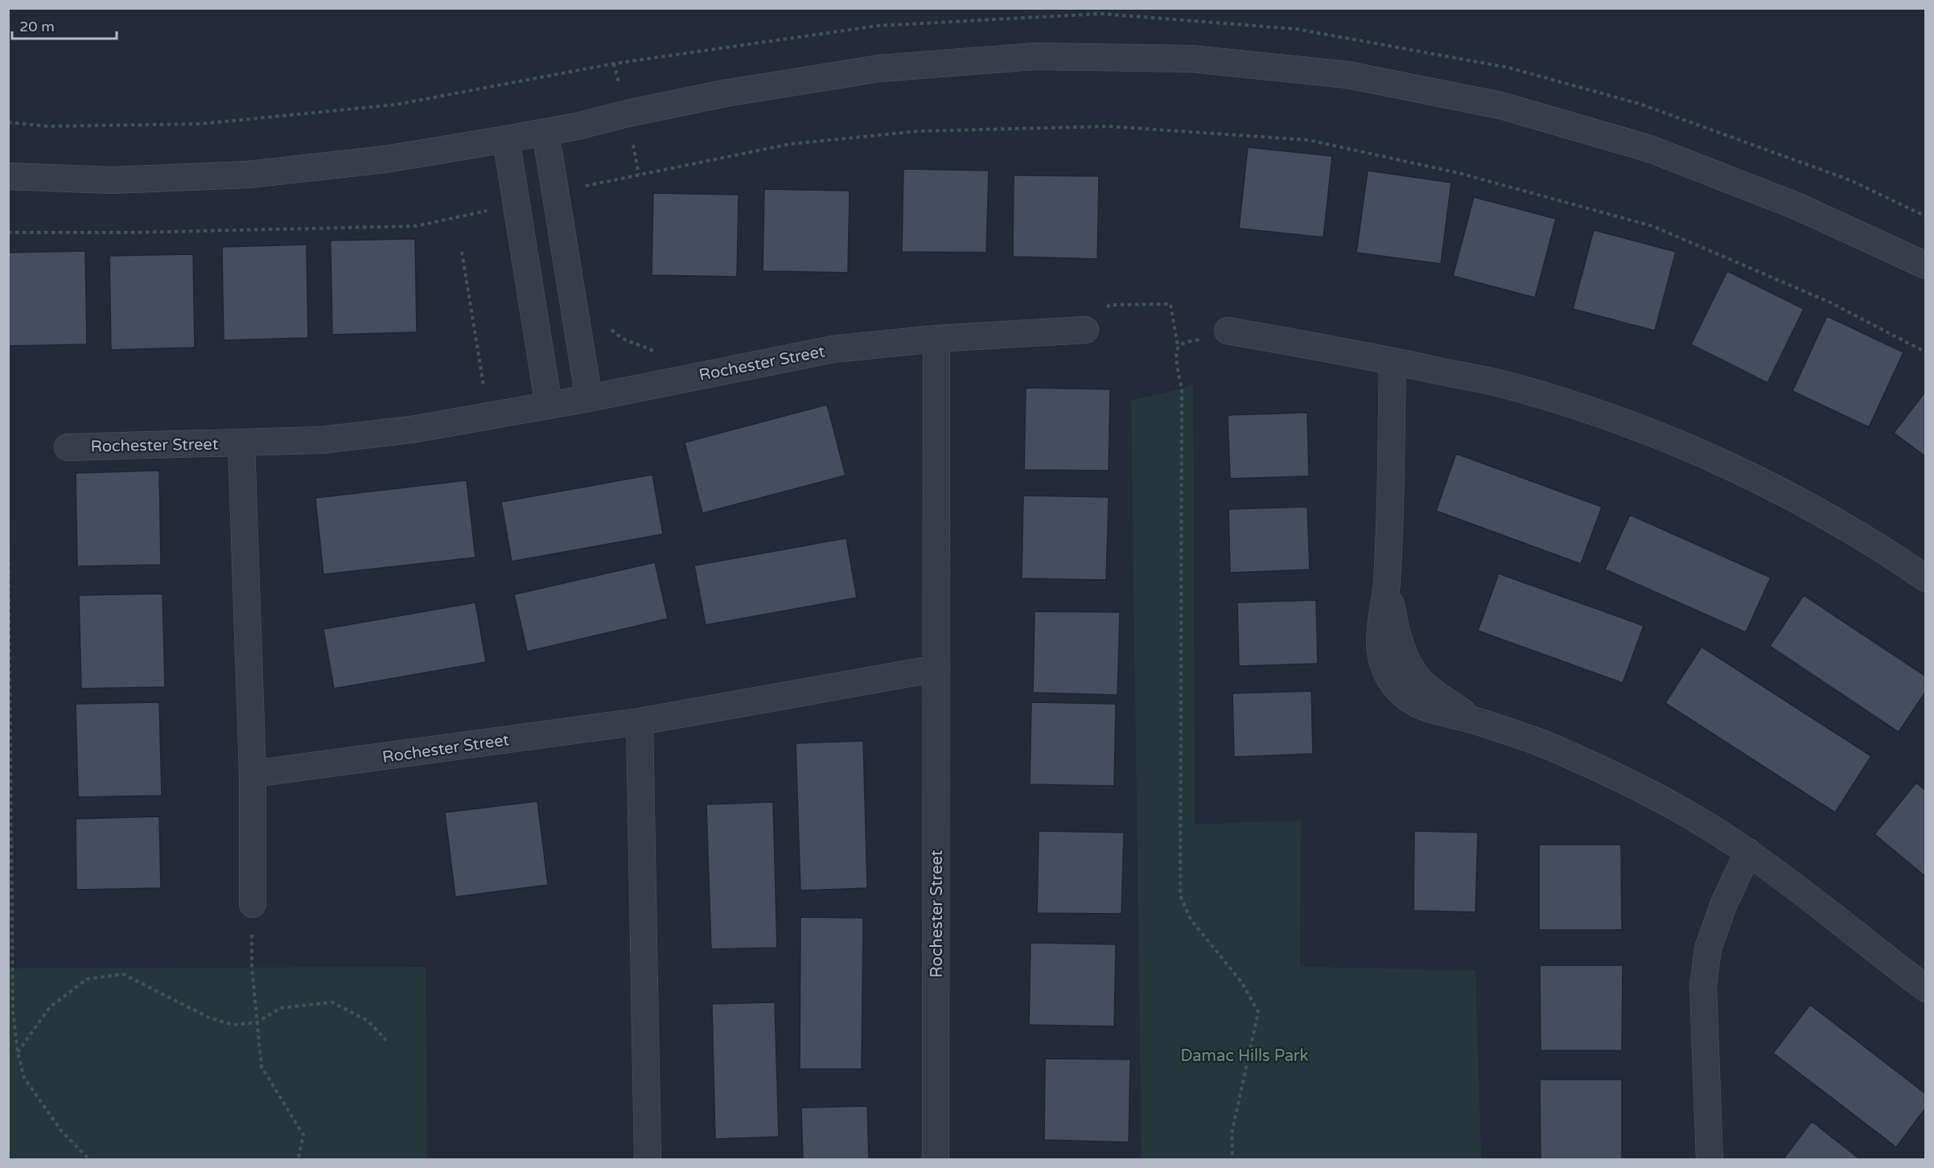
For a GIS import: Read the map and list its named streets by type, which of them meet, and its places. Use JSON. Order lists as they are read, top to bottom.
{
  "streets": {
    "street": ["Rochester Street"]
  },
  "parks": ["Damac Hills Park"],
  "scale_bar": "20 m"
}
